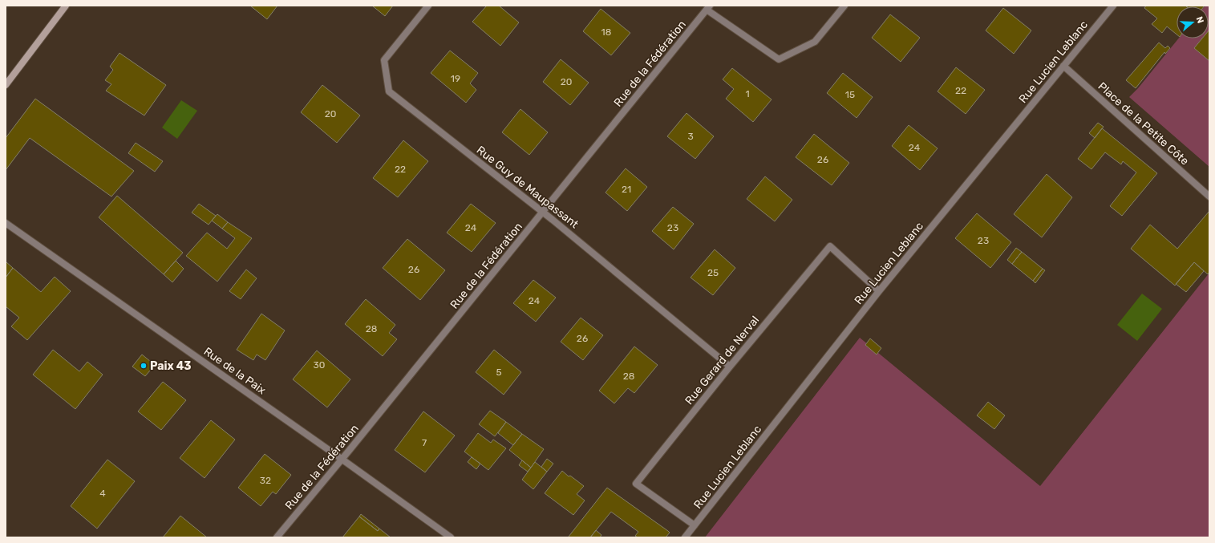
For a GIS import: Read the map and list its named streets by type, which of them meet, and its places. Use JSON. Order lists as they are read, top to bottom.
{
  "streets": {
    "street": [
      "Rue Lucien Leblanc",
      "Rue de la Fédération",
      "Place de la Petite Côte",
      "Rue Guy de Maupassant",
      "Rue Gerard de Nerval",
      "Rue de la Paix"
    ]
  },
  "crossings": [
    ["Rue Lucien Leblanc", "Place de la Petite Côte"],
    ["Rue Lucien Leblanc", "Rue Gerard de Nerval"],
    ["Rue de la Fédération", "Rue Guy de Maupassant"],
    ["Rue de la Fédération", "Rue de la Paix"],
    ["Rue Guy de Maupassant", "Rue Gerard de Nerval"]
  ],
  "places": ["Paix 43"],
  "house_numbers": [
    "18",
    "19",
    "20",
    "22",
    "1",
    "15",
    "20",
    "3",
    "24",
    "26",
    "22",
    "21",
    "24",
    "23",
    "23",
    "26",
    "25",
    "24",
    "28",
    "26",
    "30",
    "5",
    "28",
    "7",
    "32",
    "4"
  ],
  "north": "right"
}
